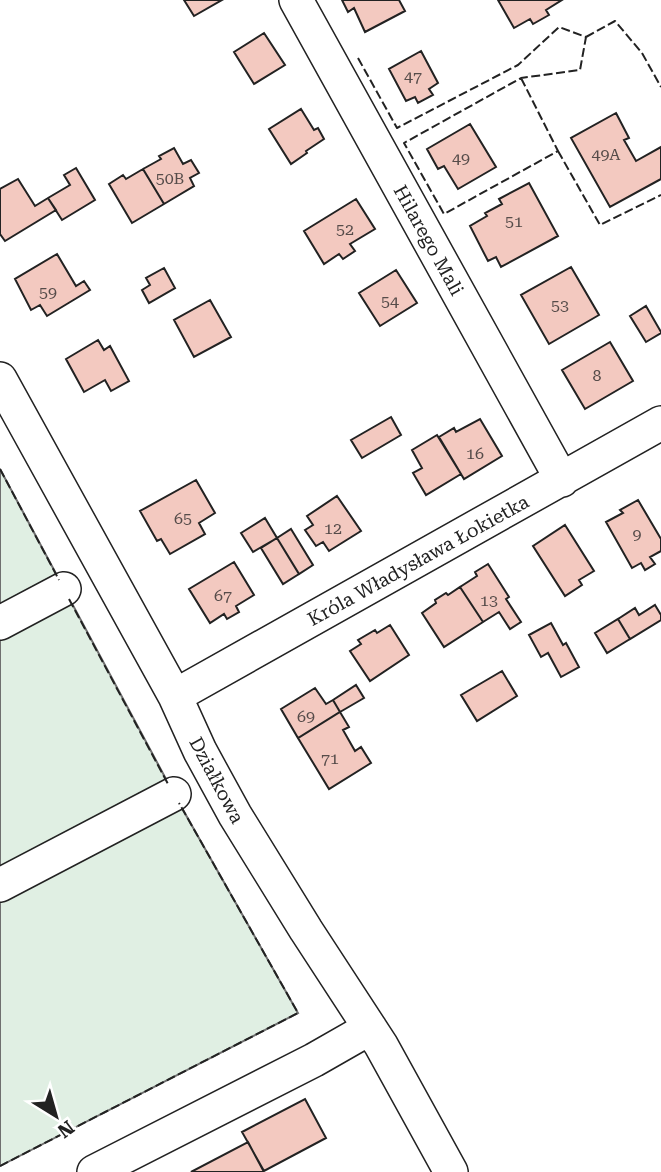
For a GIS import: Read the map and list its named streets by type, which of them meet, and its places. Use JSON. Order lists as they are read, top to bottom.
{
  "streets": {
    "street": ["Hilarego Mali", "Króla Władysława Łokietka", "Działkowa"]
  },
  "crossings": [
    ["Hilarego Mali", "Króla Władysława Łokietka"],
    ["Króla Władysława Łokietka", "Działkowa"]
  ],
  "house_numbers": [
    "47",
    "49A",
    "49",
    "50B",
    "51",
    "52",
    "59",
    "54",
    "53",
    "8",
    "16",
    "65",
    "12",
    "9",
    "67",
    "13",
    "69",
    "71"
  ],
  "north": "bottom right"
}
